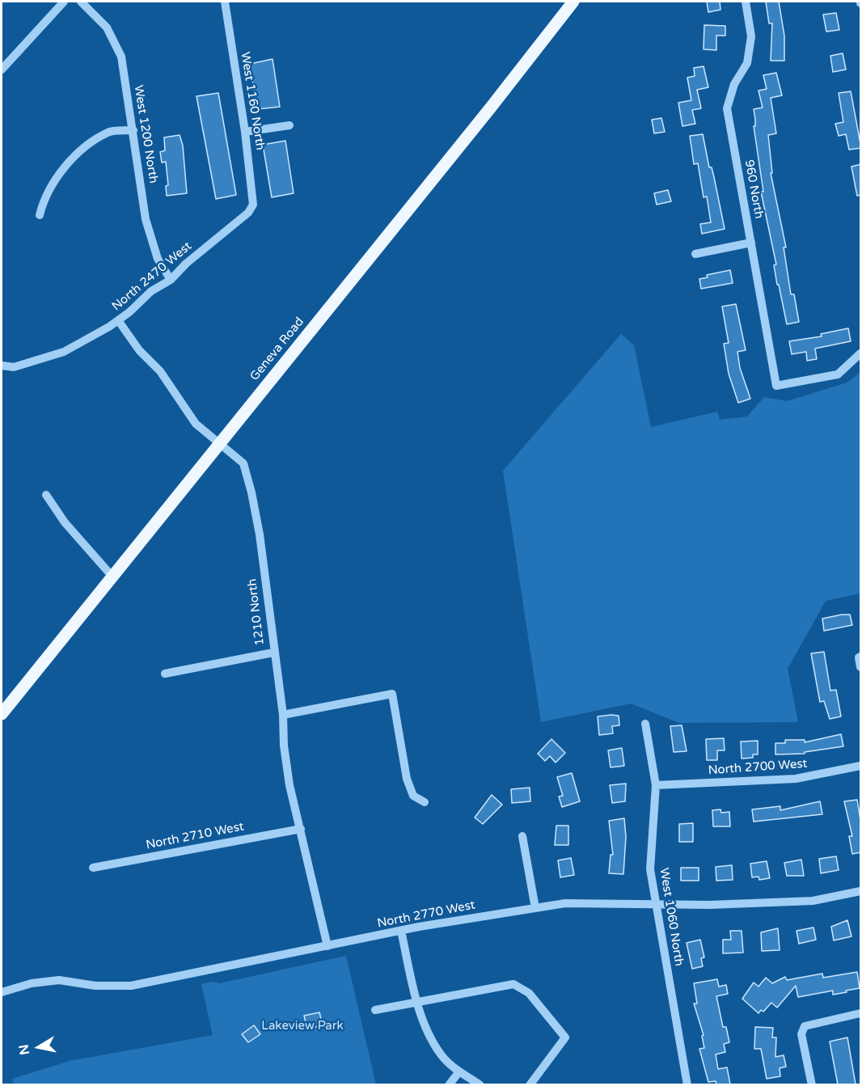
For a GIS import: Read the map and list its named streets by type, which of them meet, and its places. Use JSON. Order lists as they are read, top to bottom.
{
  "streets": {
    "main road": ["Geneva Road"],
    "street": [
      "West 1160 North",
      "West 1200 North",
      "960 North",
      "North 2470 West",
      "1210 North",
      "North 2700 West",
      "North 2710 West",
      "North 2770 West",
      "West 1060 North"
    ]
  },
  "crossings": [
    ["West 1160 North", "North 2470 West"],
    ["West 1200 North", "North 2470 West"],
    ["North 2470 West", "1210 North"],
    ["Geneva Road", "1210 North"],
    ["1210 North", "North 2710 West"],
    ["1210 North", "North 2770 West"],
    ["North 2700 West", "West 1060 North"],
    ["North 2770 West", "West 1060 North"]
  ],
  "parks": ["Lakeview Park"],
  "north": "left"
}
